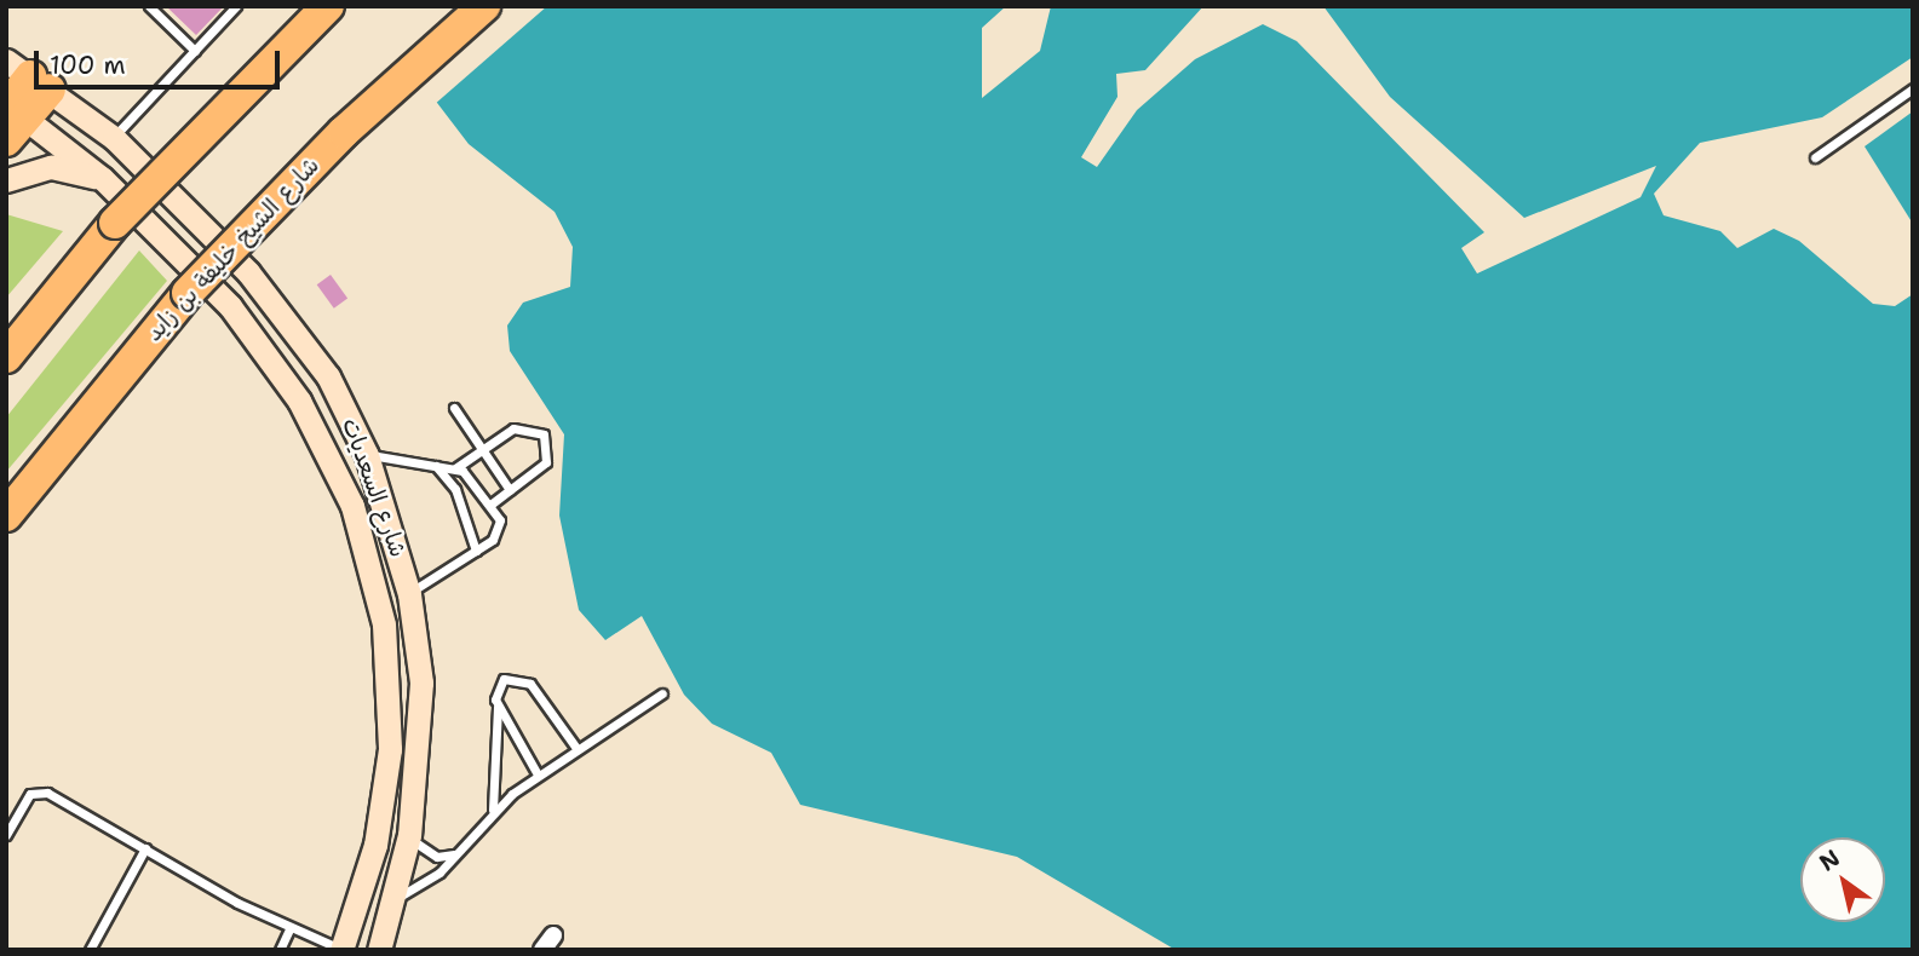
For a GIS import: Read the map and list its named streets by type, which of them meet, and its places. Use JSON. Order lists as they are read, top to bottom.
{
  "streets": {
    "highway": ["شارع الشيخ خليفة بن زايد"],
    "street": ["شارع السعديات"]
  },
  "scale_bar": "100 m",
  "north": "top left"
}
